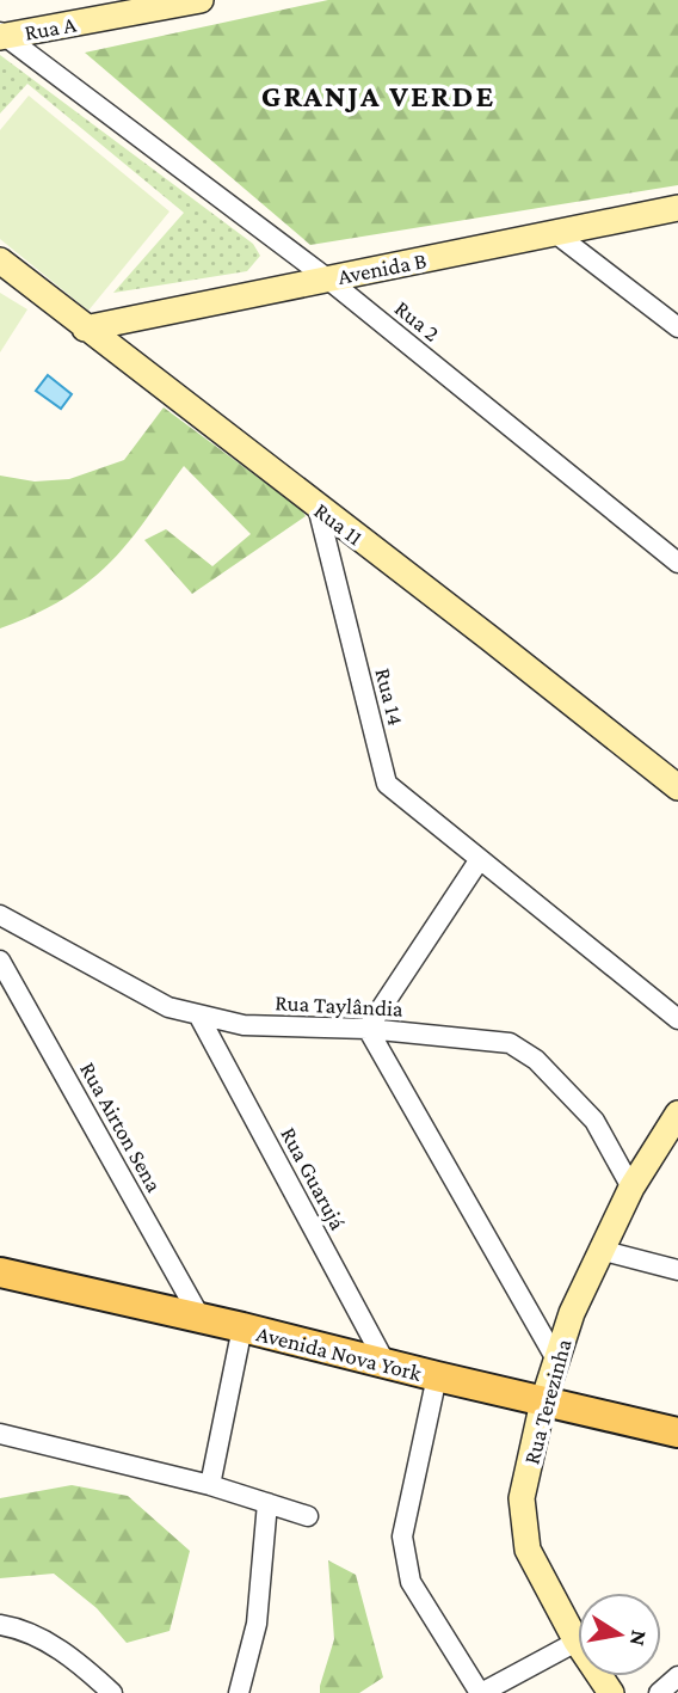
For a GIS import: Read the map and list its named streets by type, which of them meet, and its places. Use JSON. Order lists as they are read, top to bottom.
{
  "streets": {
    "main road": ["Avenida Nova York"],
    "street": [
      "Rua A",
      "Avenida B",
      "Rua 2",
      "Rua 11",
      "Rua 14",
      "Rua Taylândia",
      "Rua Airton Sena",
      "Rua Guarujá",
      "Rua Terezinha"
    ]
  },
  "crossings": [
    ["Rua A", "Rua 2"],
    ["Avenida B", "Rua 2"],
    ["Avenida B", "Rua 11"],
    ["Rua 11", "Rua 14"],
    ["Rua Taylândia", "Rua Guarujá"],
    ["Rua Taylândia", "Rua Terezinha"],
    ["Rua Airton Sena", "Avenida Nova York"],
    ["Rua Guarujá", "Avenida Nova York"],
    ["Avenida Nova York", "Rua Terezinha"]
  ],
  "districts": ["GRANJA VERDE"],
  "north": "right"
}
